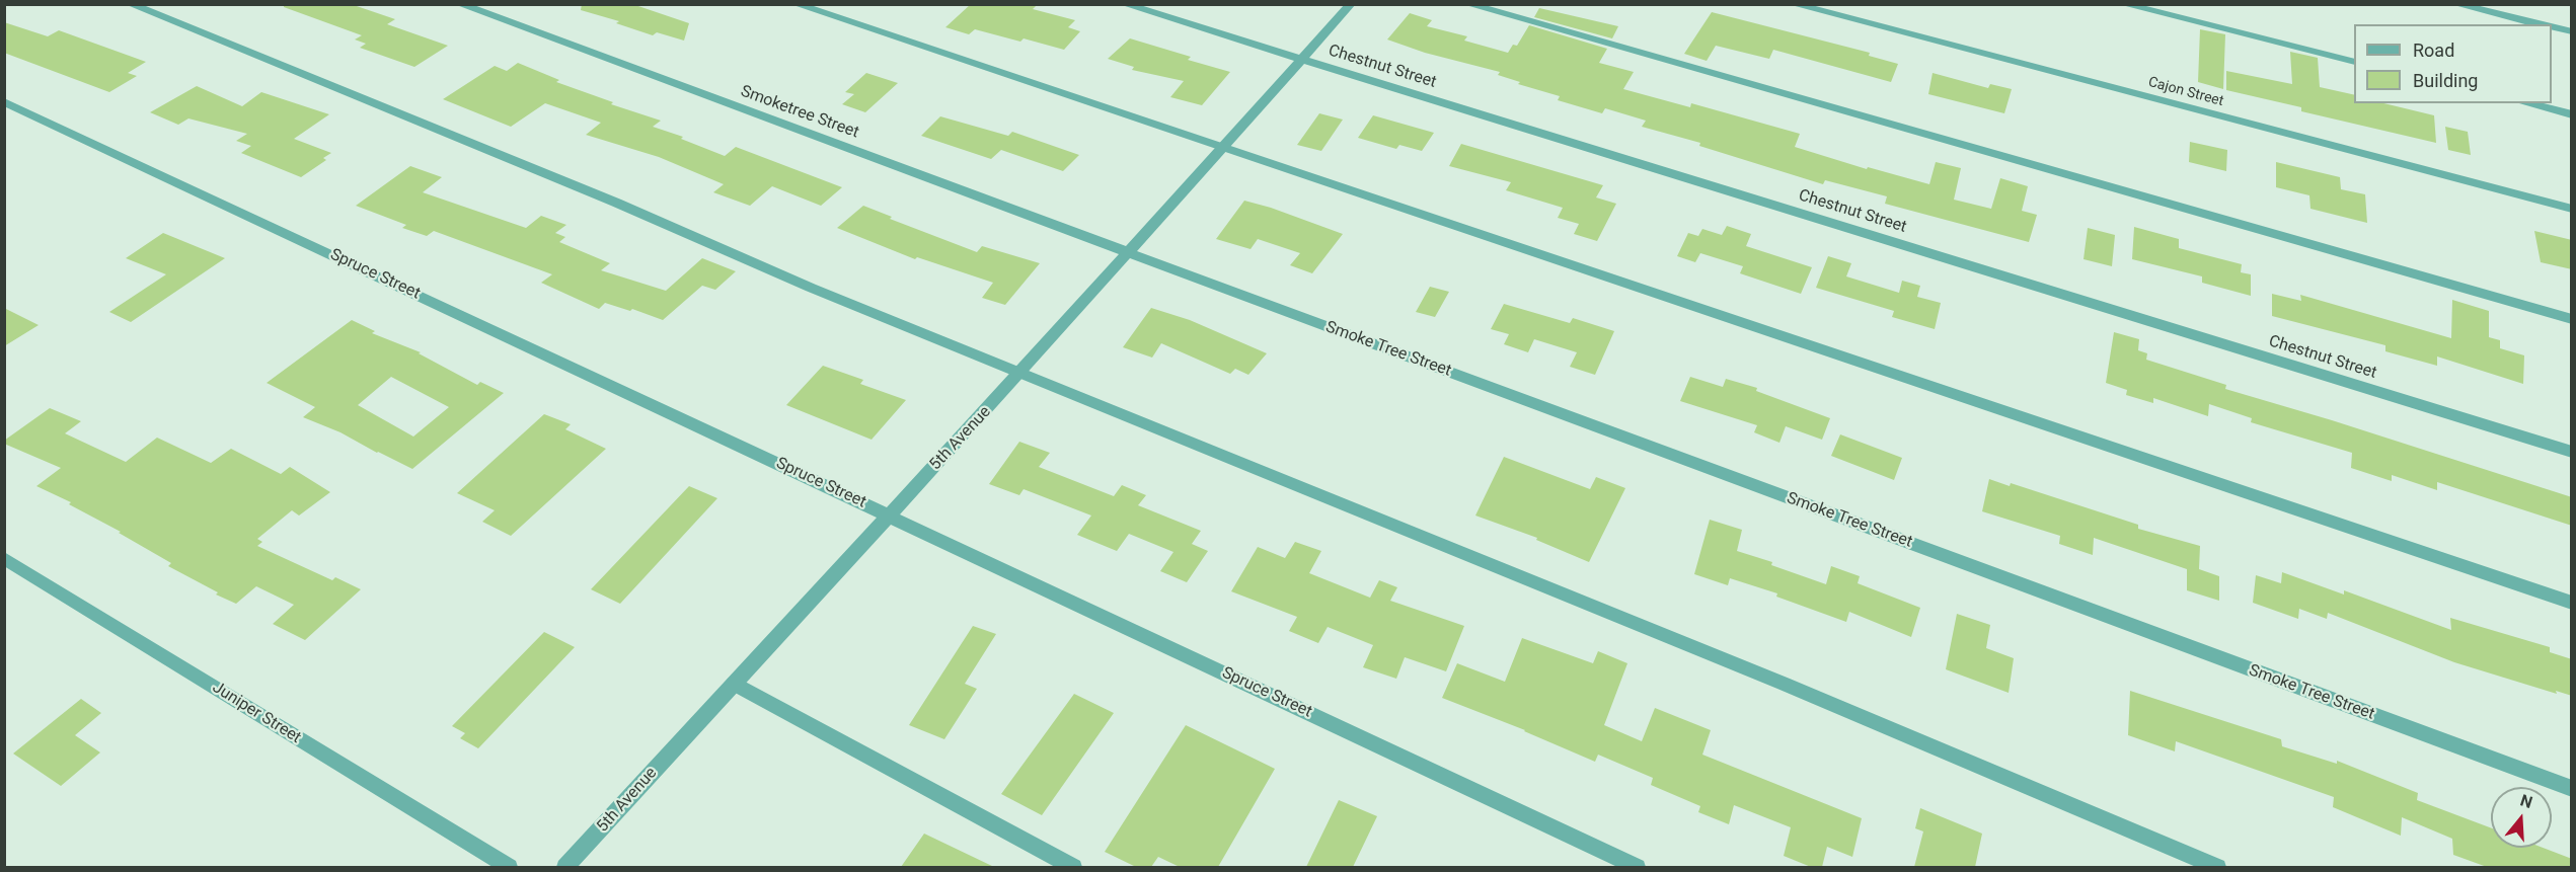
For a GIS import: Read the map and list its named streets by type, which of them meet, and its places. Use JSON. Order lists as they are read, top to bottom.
{
  "streets": {
    "street": [
      "Chestnut Street",
      "Cajon Street",
      "Smoketree Street",
      "Spruce Street",
      "Smoke Tree Street",
      "5th Avenue",
      "Juniper Street"
    ]
  },
  "crossings": [
    ["Chestnut Street", "5th Avenue"],
    ["Smoketree Street", "Smoke Tree Street"],
    ["Smoketree Street", "5th Avenue"],
    ["Spruce Street", "5th Avenue"],
    ["Smoke Tree Street", "5th Avenue"]
  ],
  "legend": ["Road", "Building"],
  "north": "top"
}
